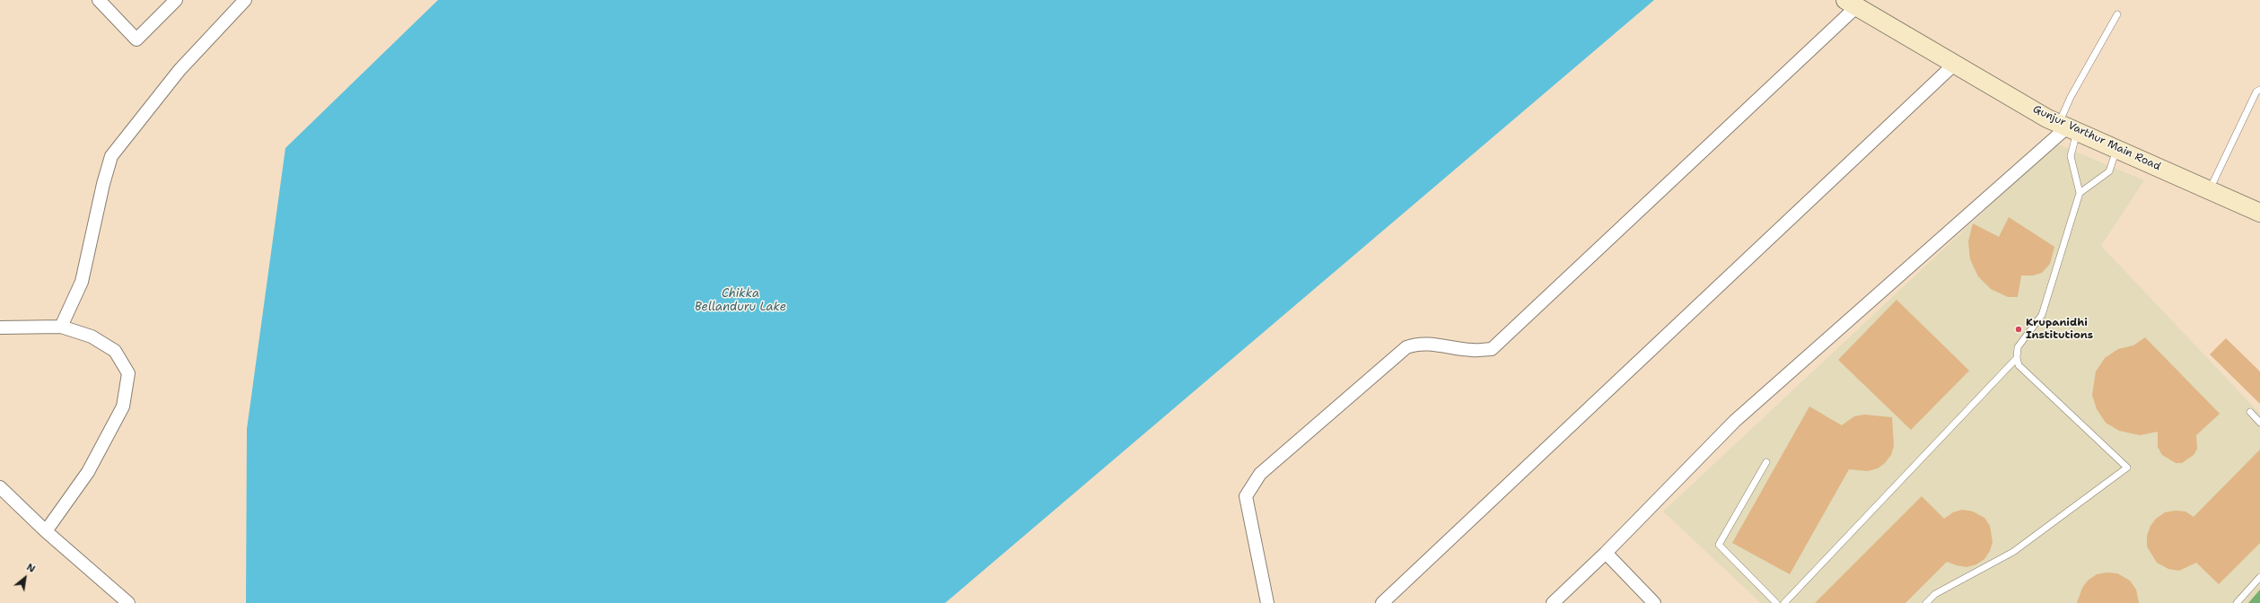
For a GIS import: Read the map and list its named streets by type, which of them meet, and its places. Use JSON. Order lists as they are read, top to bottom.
{
  "streets": {
    "main road": ["Gunjur Varthur Main Road"]
  },
  "water": ["Chikka Bellanduru Lake"],
  "places": ["Krupanidhi Institutions"],
  "north": "top right"
}
